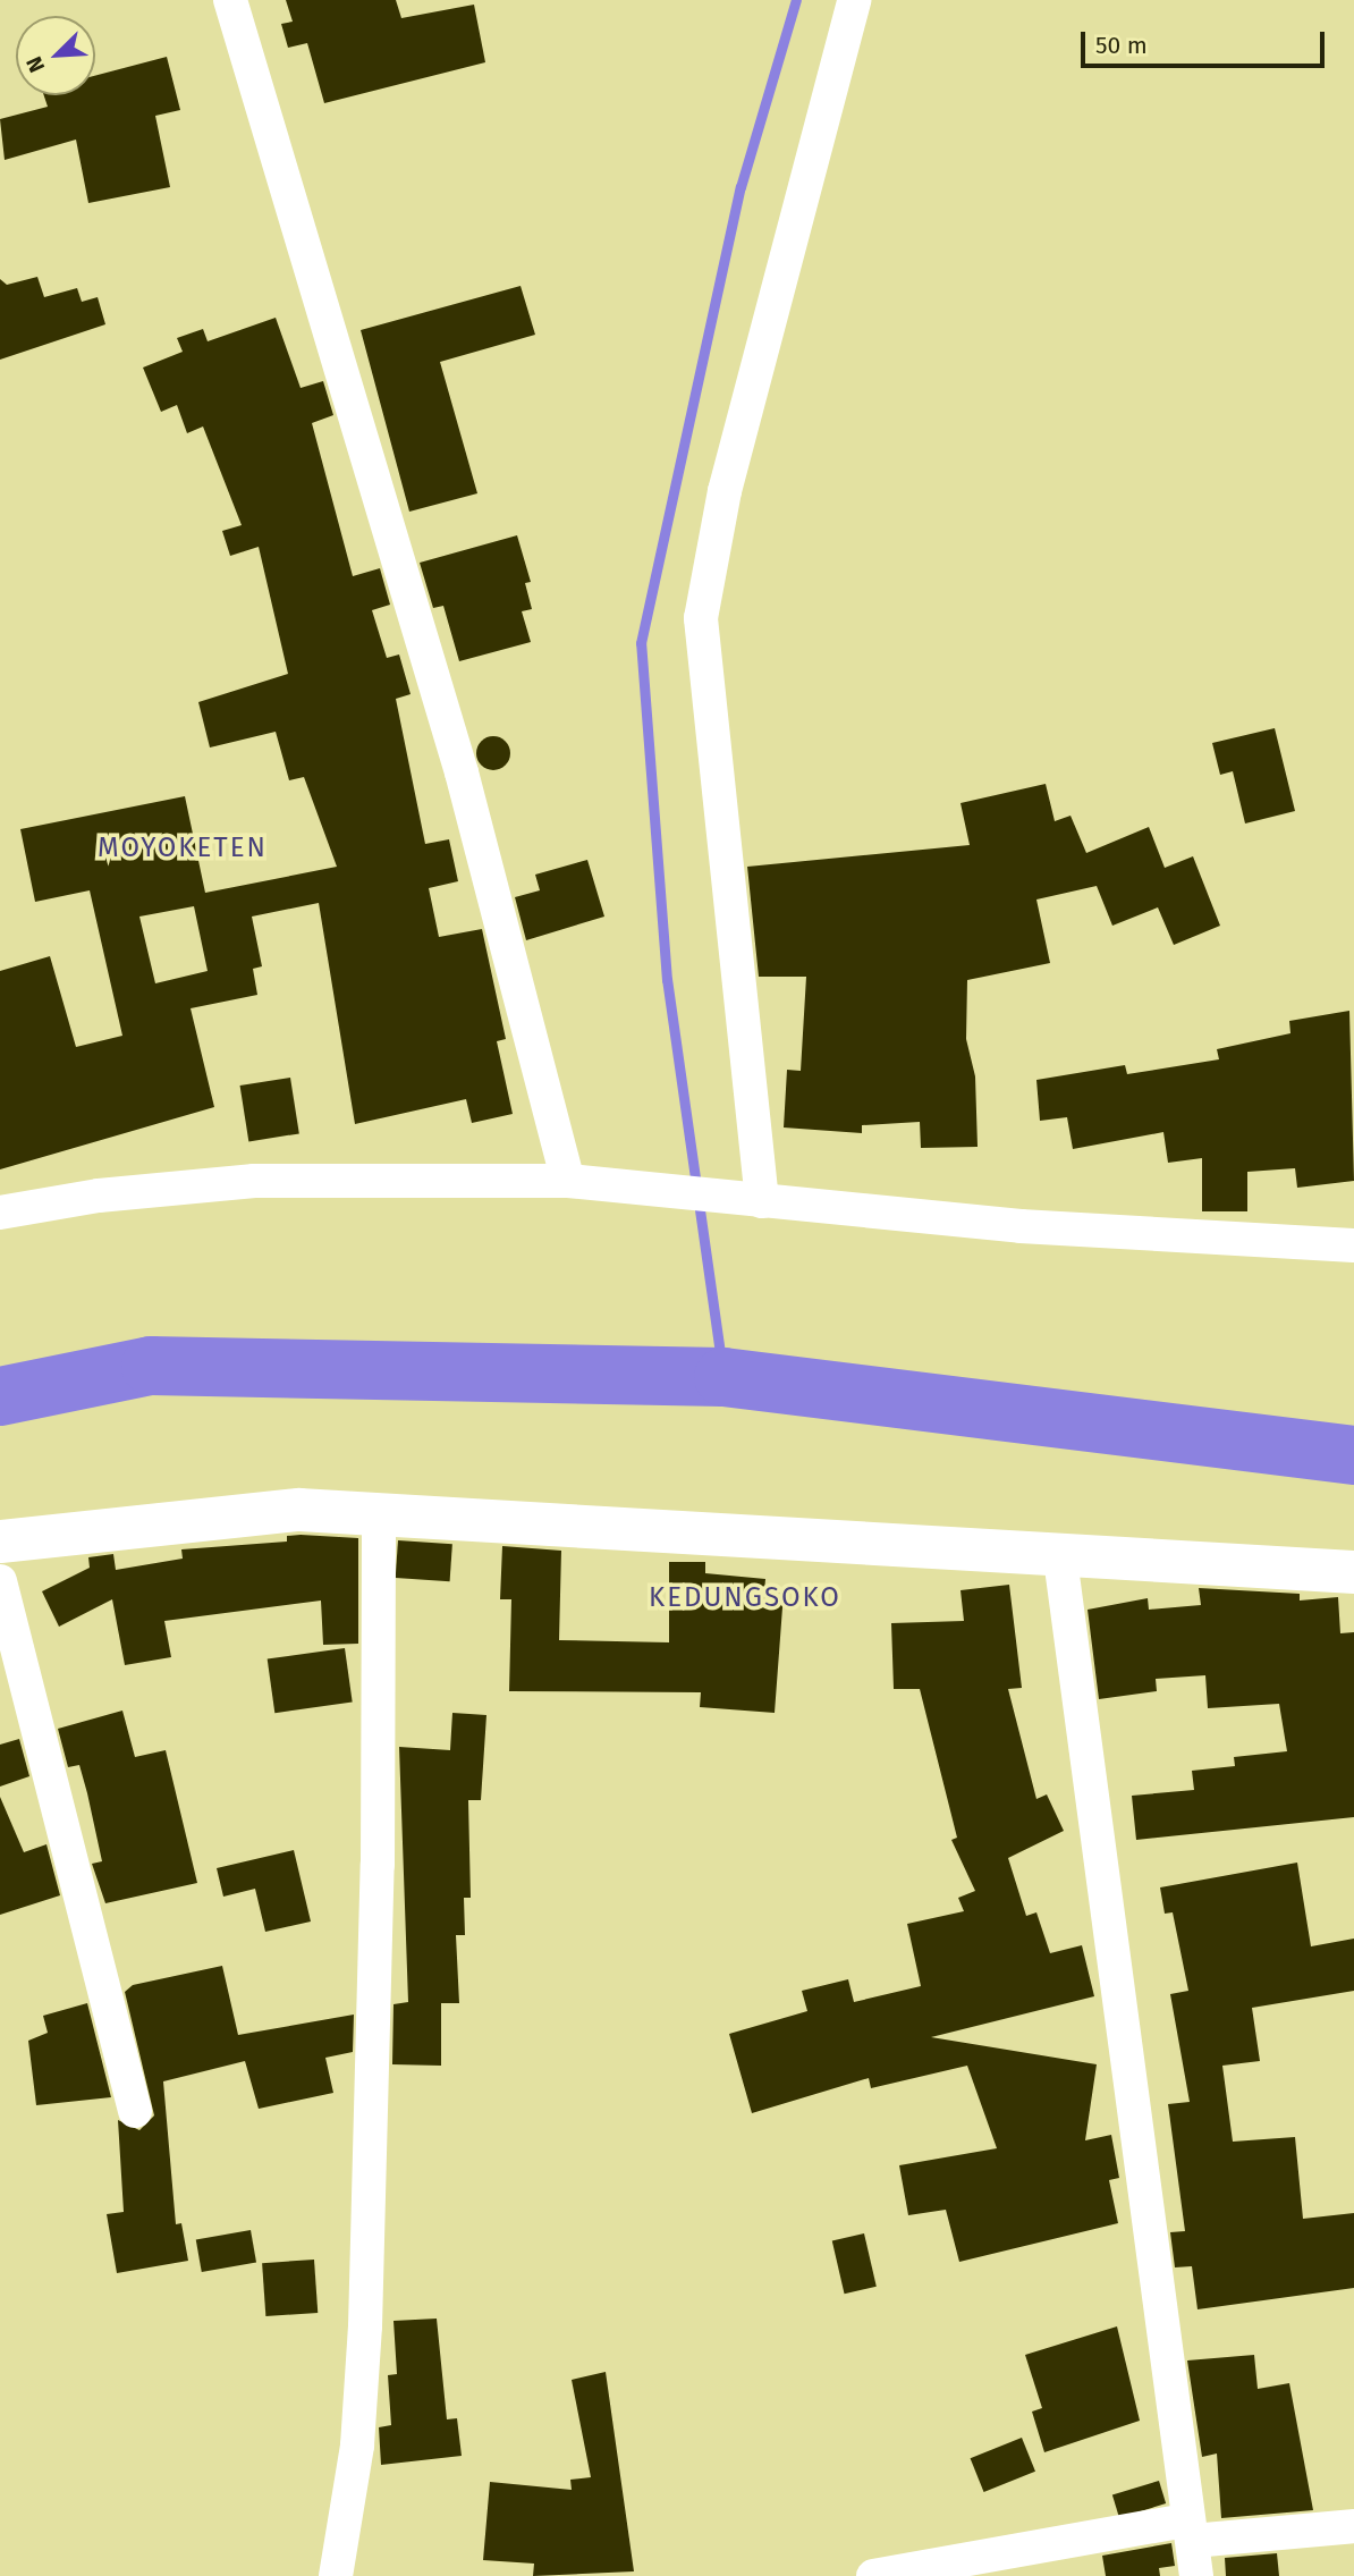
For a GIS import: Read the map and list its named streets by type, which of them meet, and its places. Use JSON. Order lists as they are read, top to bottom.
{
  "districts": ["MOYOKETEN", "KEDUNGSOKO"],
  "scale_bar": "50 m",
  "north": "bottom left"
}
